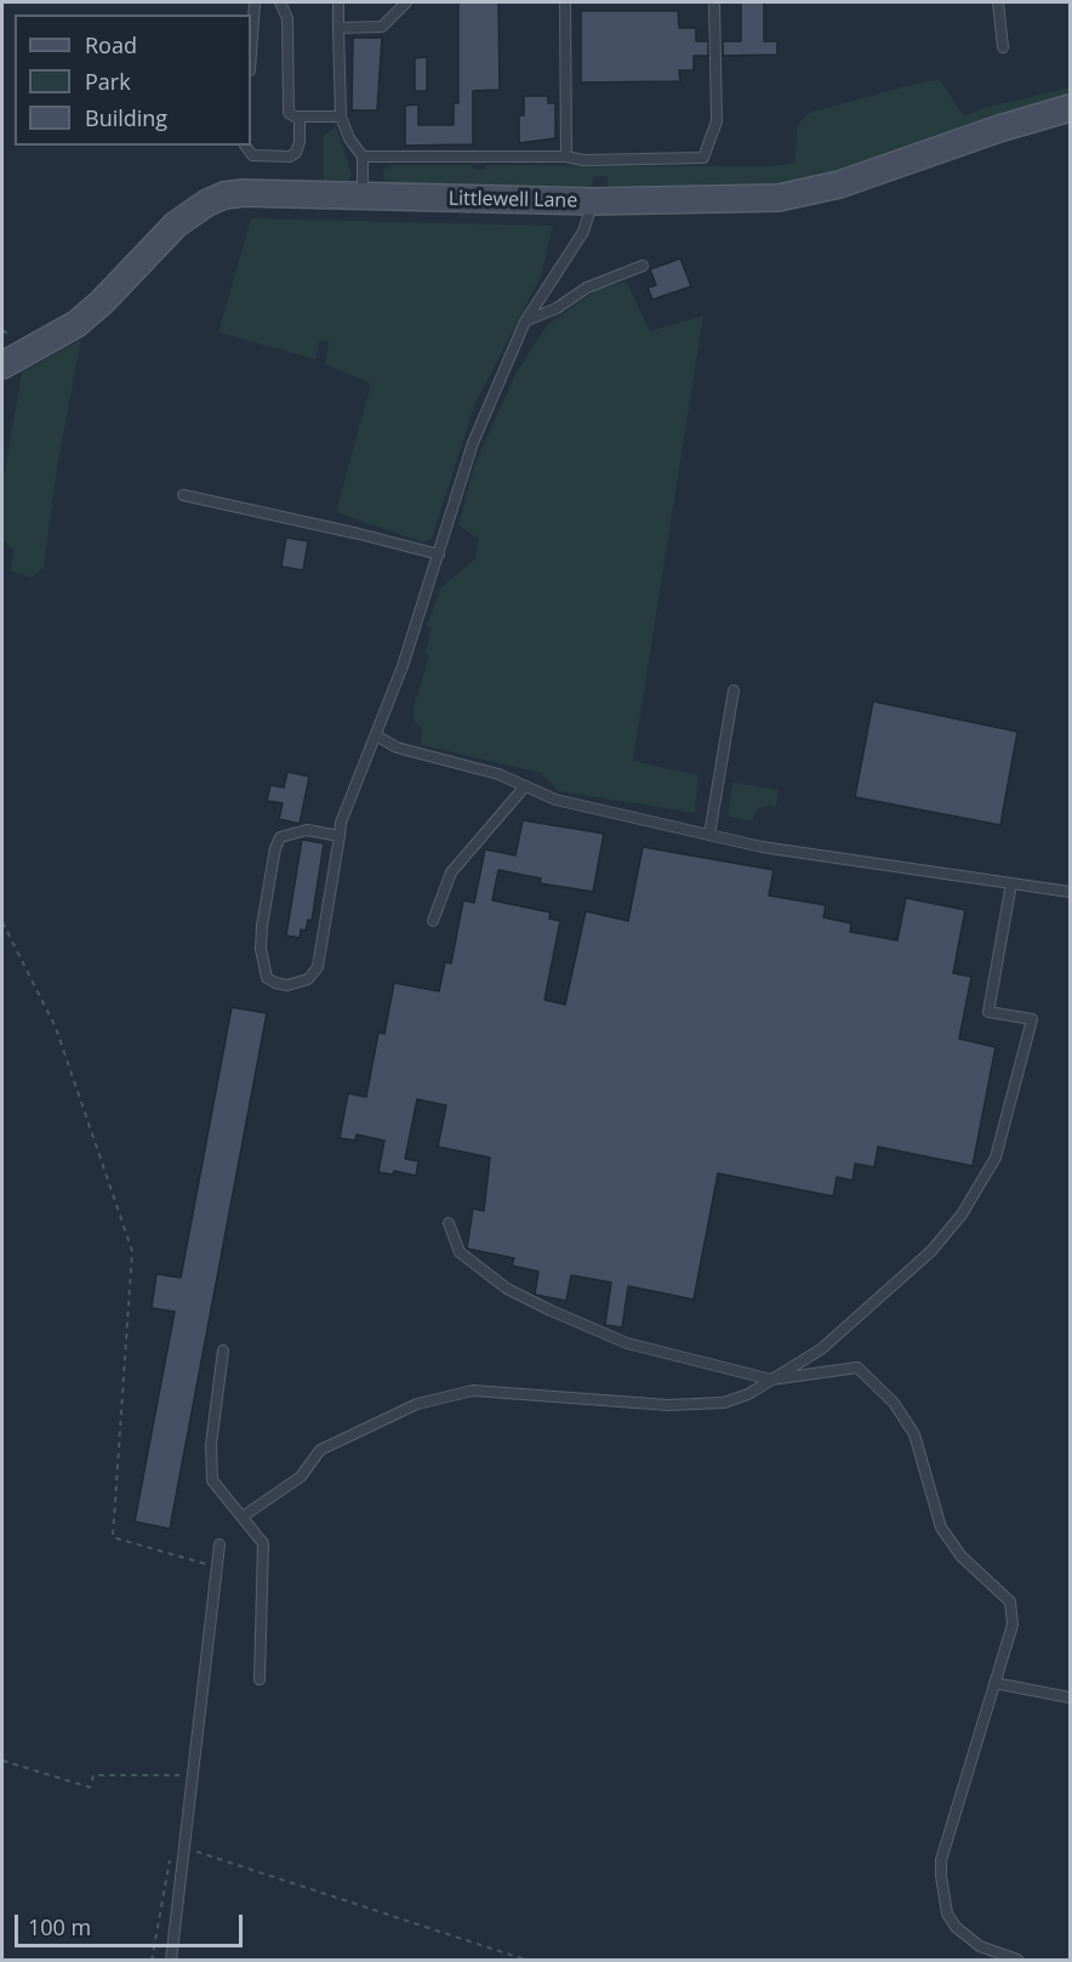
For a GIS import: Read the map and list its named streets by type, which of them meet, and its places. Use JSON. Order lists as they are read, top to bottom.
{
  "streets": {
    "street": ["Littlewell Lane"]
  },
  "legend": ["Road", "Park", "Building"],
  "scale_bar": "100 m"
}
